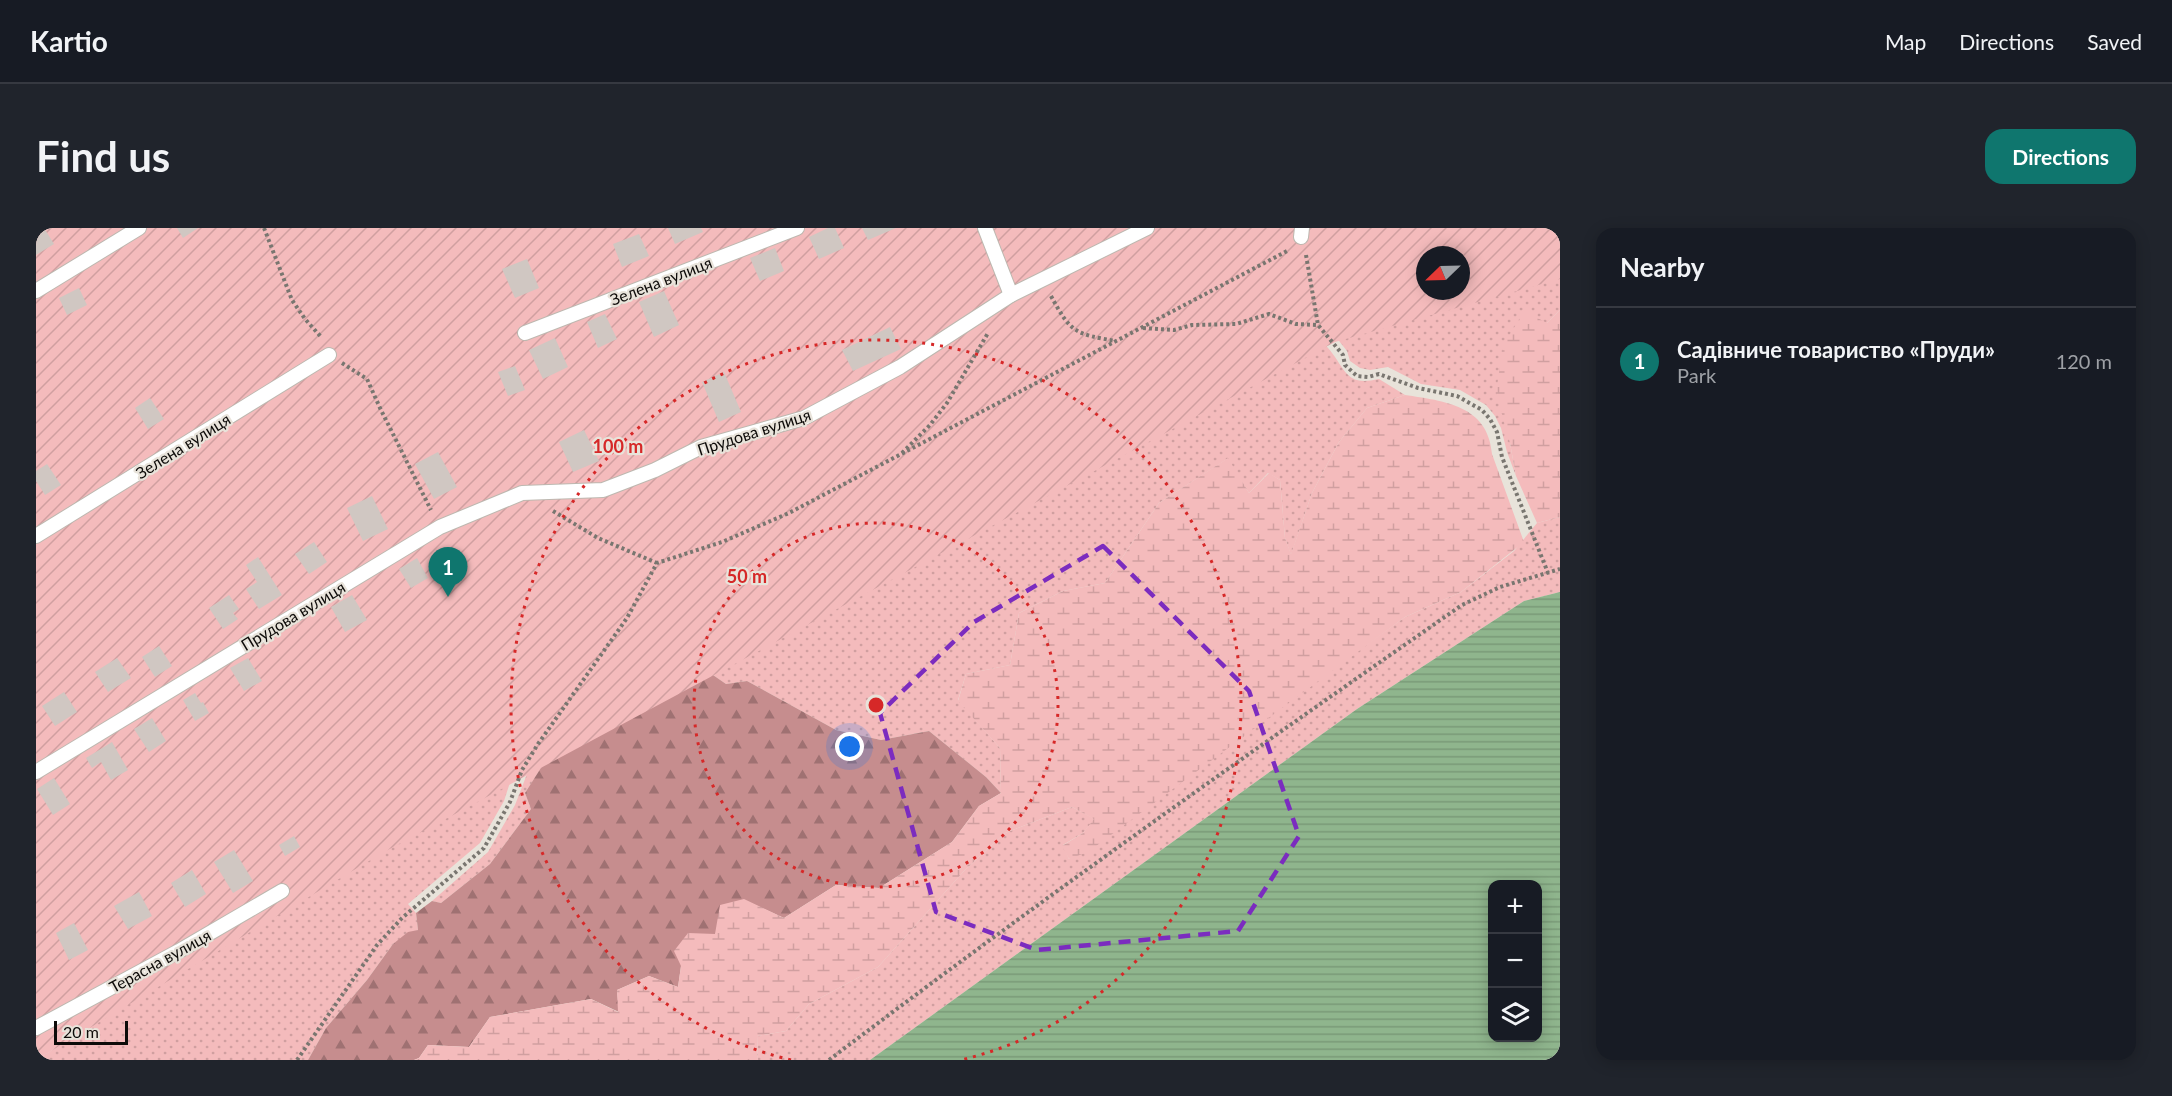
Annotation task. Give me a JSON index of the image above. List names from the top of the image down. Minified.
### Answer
{"streets":{"lane":["Зелена вулиця","Прудова вулиця","Терасна вулиця"]},"scale_bar":"20 m","north":"bottom left","page":{"header":"Kartio","nav":["Map","Directions","Saved"],"buttons":"Directions","title":"Find us","heading":"Nearby","list":[{"mark":"1","name":"Садівниче товариство «Пруди»","note":"Park","value":"120 m"}],"pins":"1","map_buttons":["+","−"],"scale":"20 m"},"rings":["100 m","50 m"]}
